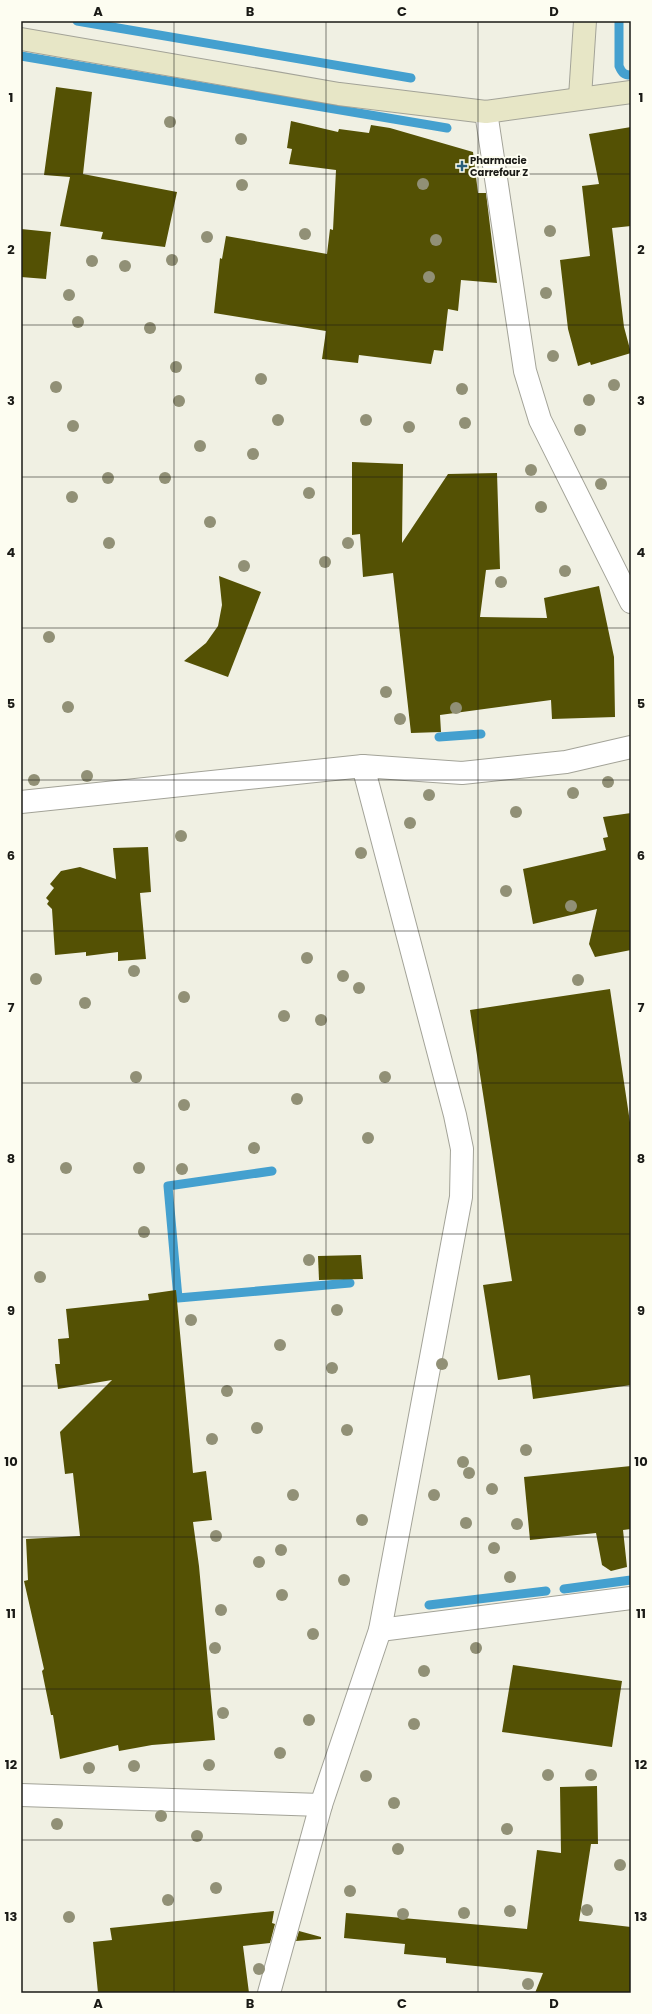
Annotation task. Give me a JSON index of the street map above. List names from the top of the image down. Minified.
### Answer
{"places":{"health":["Pharmacie Carrefour Z"]},"grid":{"columns":["A","B","C","D"],"rows":["1","2","3","4","5","6","7","8","9","10","11","12","13"]}}
